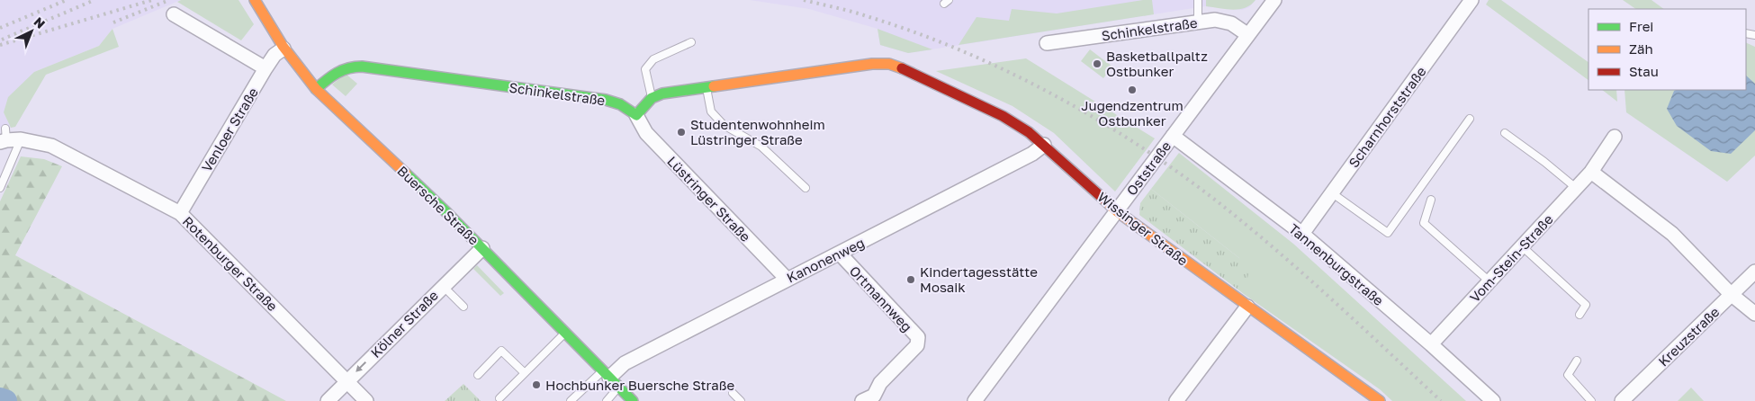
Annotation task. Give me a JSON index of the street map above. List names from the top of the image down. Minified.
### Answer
{"streets":{"street":["Schinkelstraße","Scharnhorststraße","Venloer Straße","Oststraße","Lüstringer Straße","Buersche Straße","Wissinger Straße","Vom-Stein-Straße","Kanonenweg","Rotenburger Straße","Tannenburgstraße","Ortmannweg","Kölner Straße","Kreuzstraße"]},"crossings":[["Schinkelstraße","Oststraße"],["Schinkelstraße","Lüstringer Straße"],["Schinkelstraße","Buersche Straße"],["Scharnhorststraße","Tannenburgstraße"],["Venloer Straße","Buersche Straße"],["Venloer Straße","Rotenburger Straße"],["Oststraße","Wissinger Straße"],["Oststraße","Tannenburgstraße"],["Lüstringer Straße","Kanonenweg"],["Buersche Straße","Kanonenweg"],["Buersche Straße","Kölner Straße"],["Wissinger Straße","Kanonenweg"],["Vom-Stein-Straße","Tannenburgstraße"],["Kanonenweg","Ortmannweg"],["Rotenburger Straße","Kölner Straße"]],"one_way":["Kölner Straße"],"places":["Basketballpaltz Ostbunker","Jugendzentrum Ostbunker","Studentenwohnheim Lüstringer Straße","Kindertagesstätte Mosaik","Hochbunker Buersche Straße"],"legend":["Frei","Zäh","Stau"],"north":"top right"}
